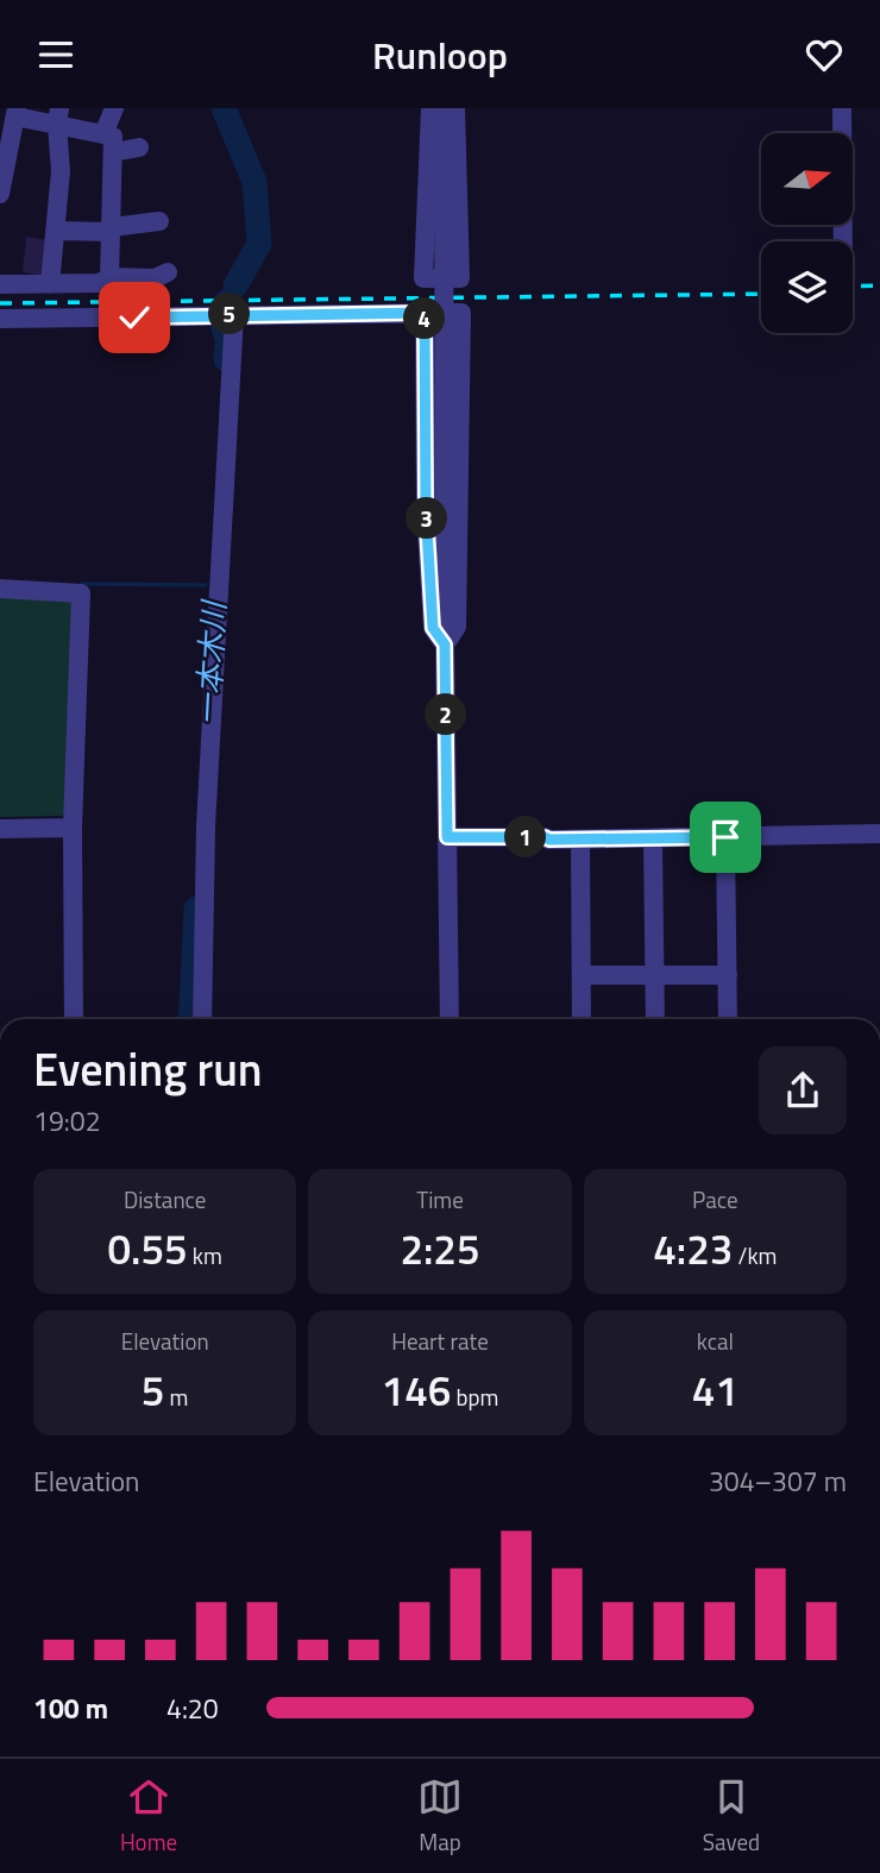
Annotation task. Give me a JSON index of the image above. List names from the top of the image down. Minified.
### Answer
{"water":["一本木川"],"north":"right","page":{"header":"Runloop","pins":["5","4","3","2","1"],"heading":["Evening run","19:02"],"stats":[["Distance","0.55 km"],["Time","2:25"],["Pace","4:23 /km"],["Elevation","5 m"],["Heart rate","146 bpm"],["kcal","41"]],"chart":["Elevation","304–307 m"],"list":[{"name":"100 m","note":"4:20"}],"tabs":["Home","Map","Saved"]}}
